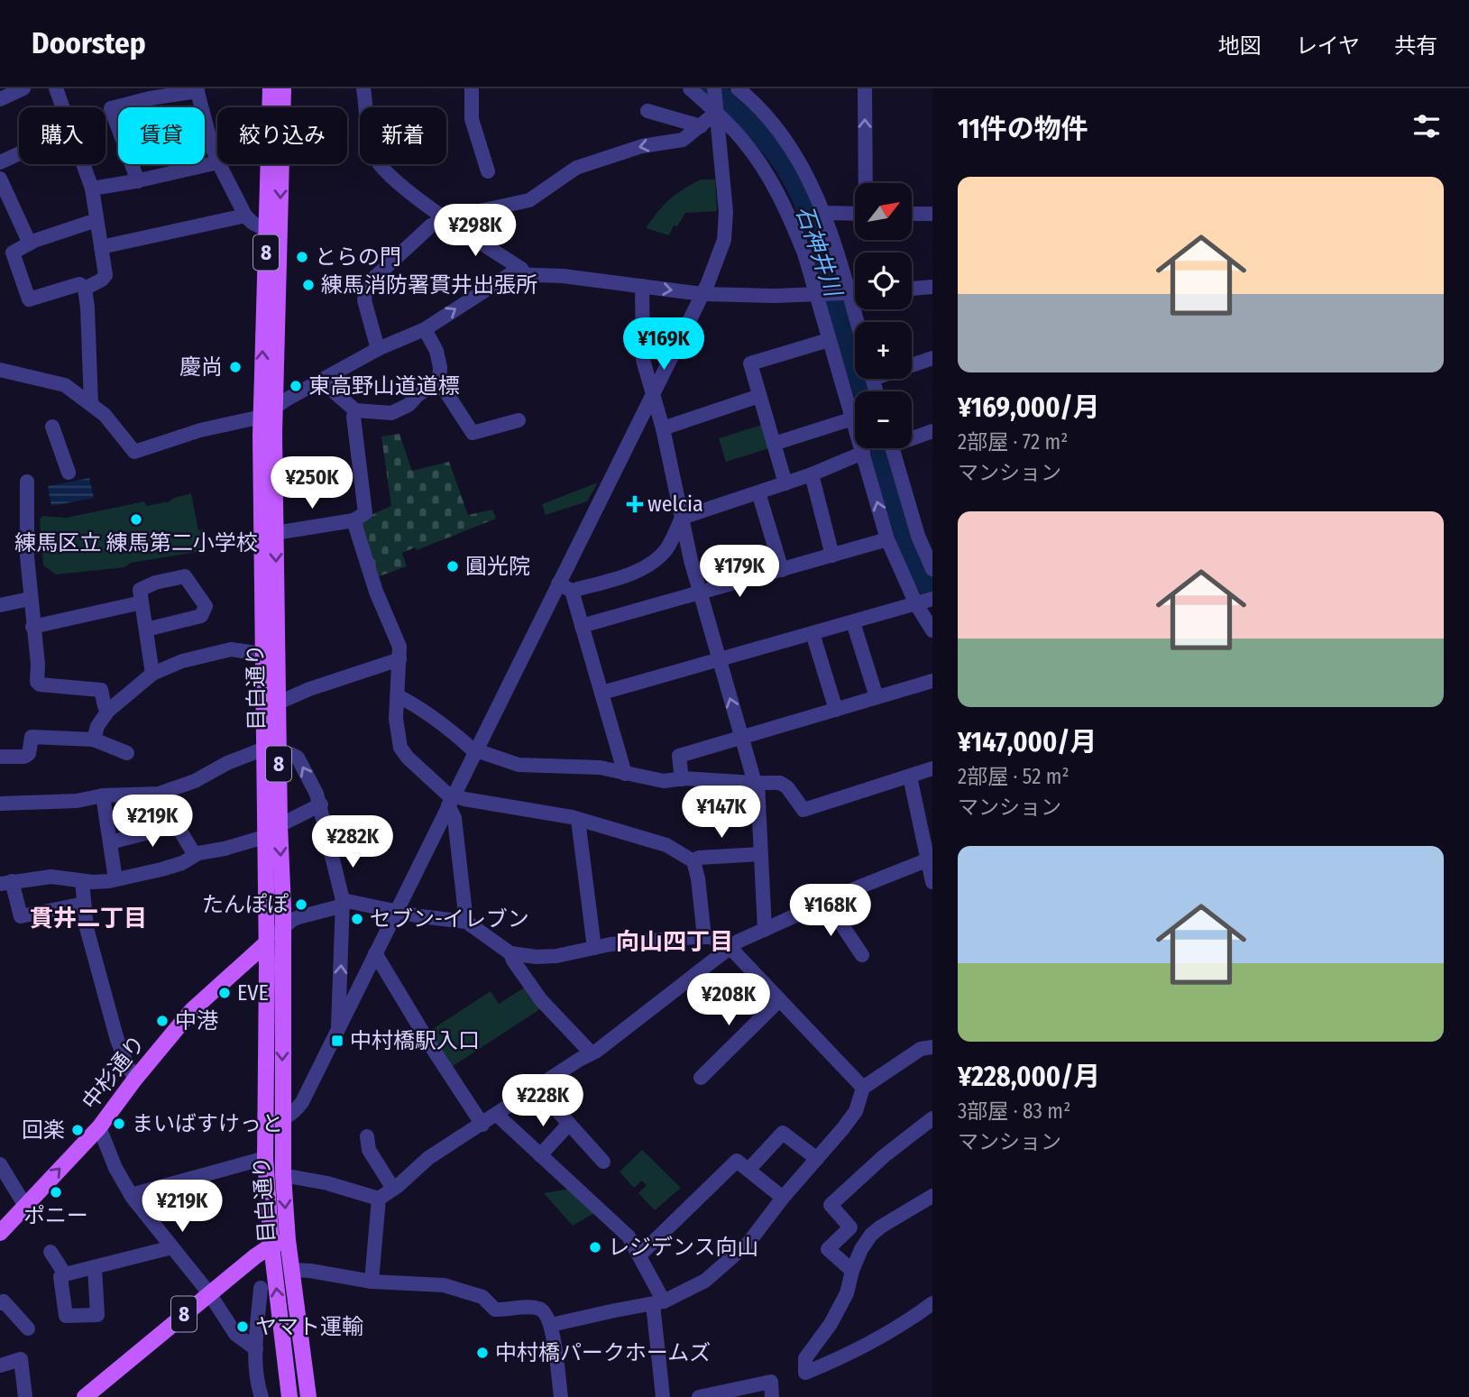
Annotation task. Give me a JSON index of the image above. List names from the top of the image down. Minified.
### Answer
{"streets":{"main road":["8","目白通り","中杉通り"]},"crossings":[["8","目白通り"],["目白通り","中杉通り"]],"districts":["貫井二丁目","向山四丁目"],"water":["石神井川"],"places":{"other":["とらの門","練馬消防署貫井出張所","慶尚","東高野山道道標","練馬区立 練馬第二小学校","圓光院","たんぽぽ","セブン-イレブン","EVE","中港","まいばすけっと","回楽","ポニー","レジデンス向山","ヤマト運輸","中村橋パークホームズ"],"health":["welcia"],"transit":["中村橋駅入口"]},"north":"top right","page":{"header":"Doorstep","nav":["地図","レイヤ","共有"],"heading":"11件の物件","chip":["購入","賃貸","絞り込み","新着"],"list":[{"name":"¥169,000/月","note":"2部屋 · 72 m² · マンション"},{"name":"¥147,000/月","note":"2部屋 · 52 m² · マンション"},{"name":"¥228,000/月","note":"3部屋 · 83 m² · マンション"}],"map_buttons":["+","−"],"price":["¥298K","¥169K","¥250K","¥179K","¥147K","¥219K","¥282K","¥168K","¥208K","¥228K","¥219K"]}}
